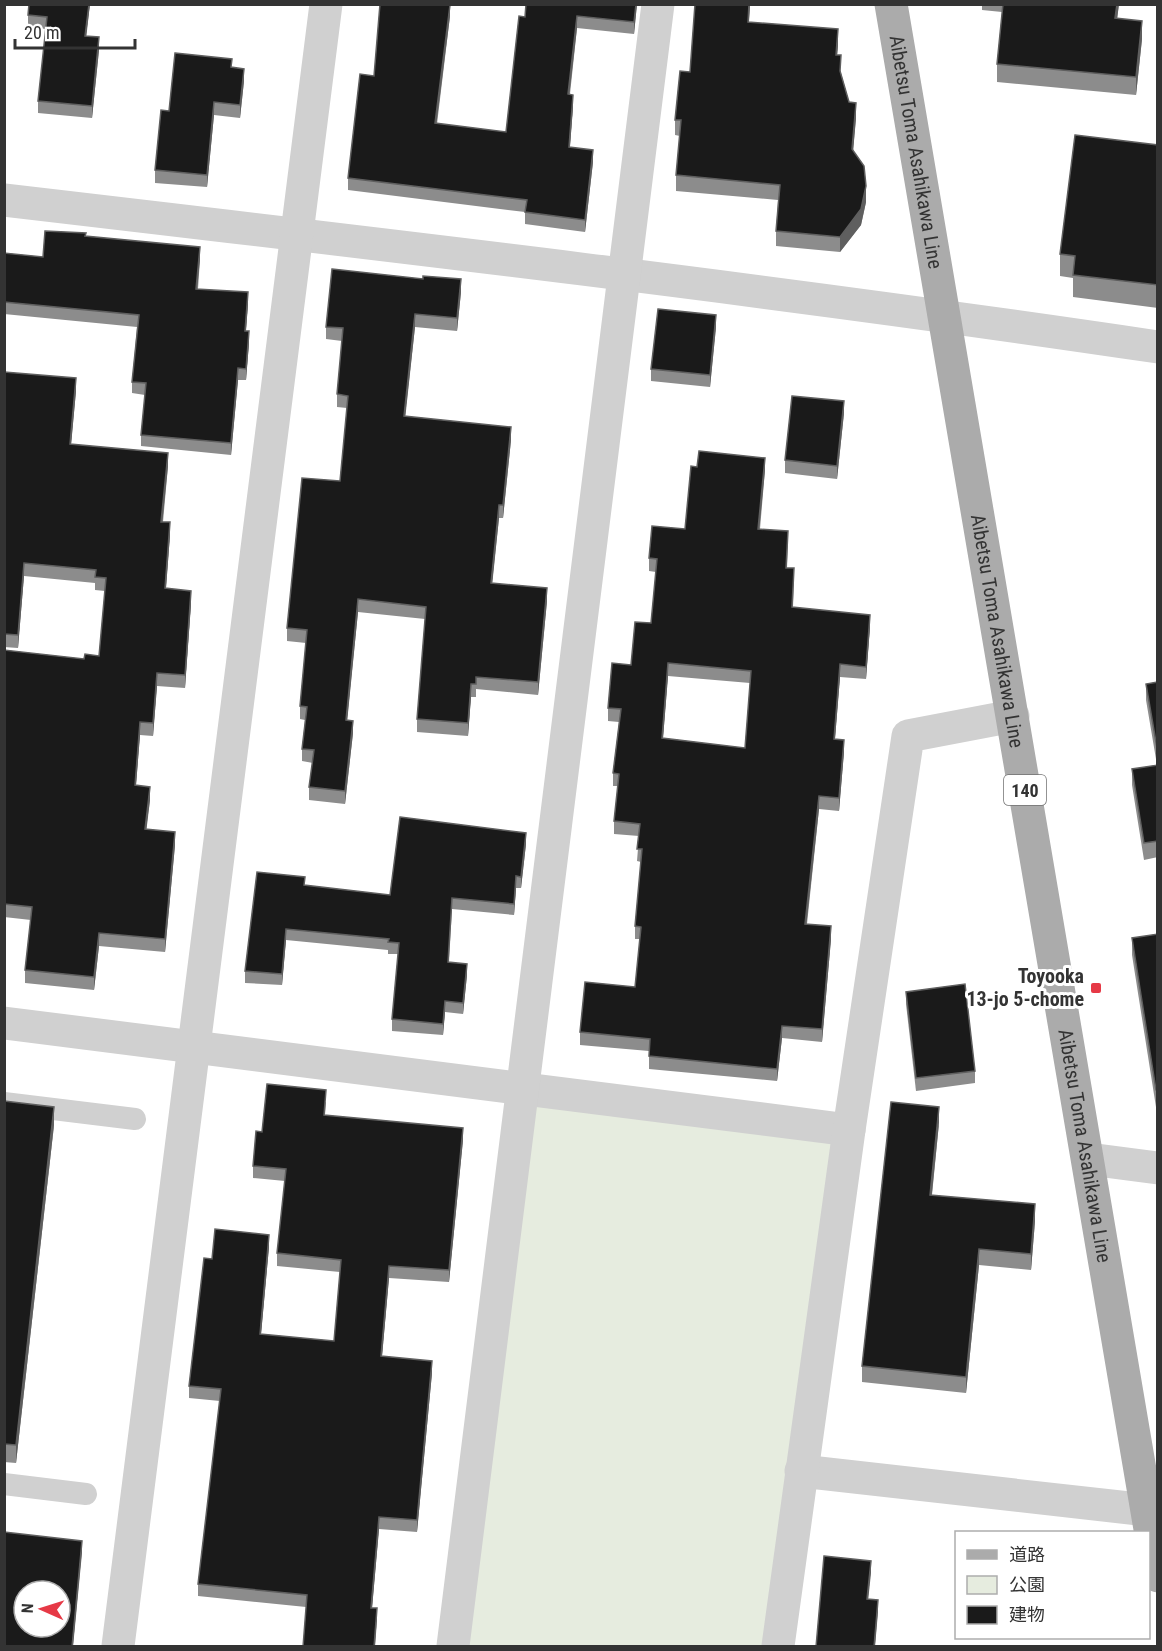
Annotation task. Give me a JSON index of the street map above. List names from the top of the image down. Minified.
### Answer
{"streets":{"main road":["Aibetsu Toma Asahikawa Line","140"]},"places":{"transit":["Toyooka 13-jo 5-chome"]},"legend":["道路","公園","建物"],"scale_bar":"20 m","north":"left"}
